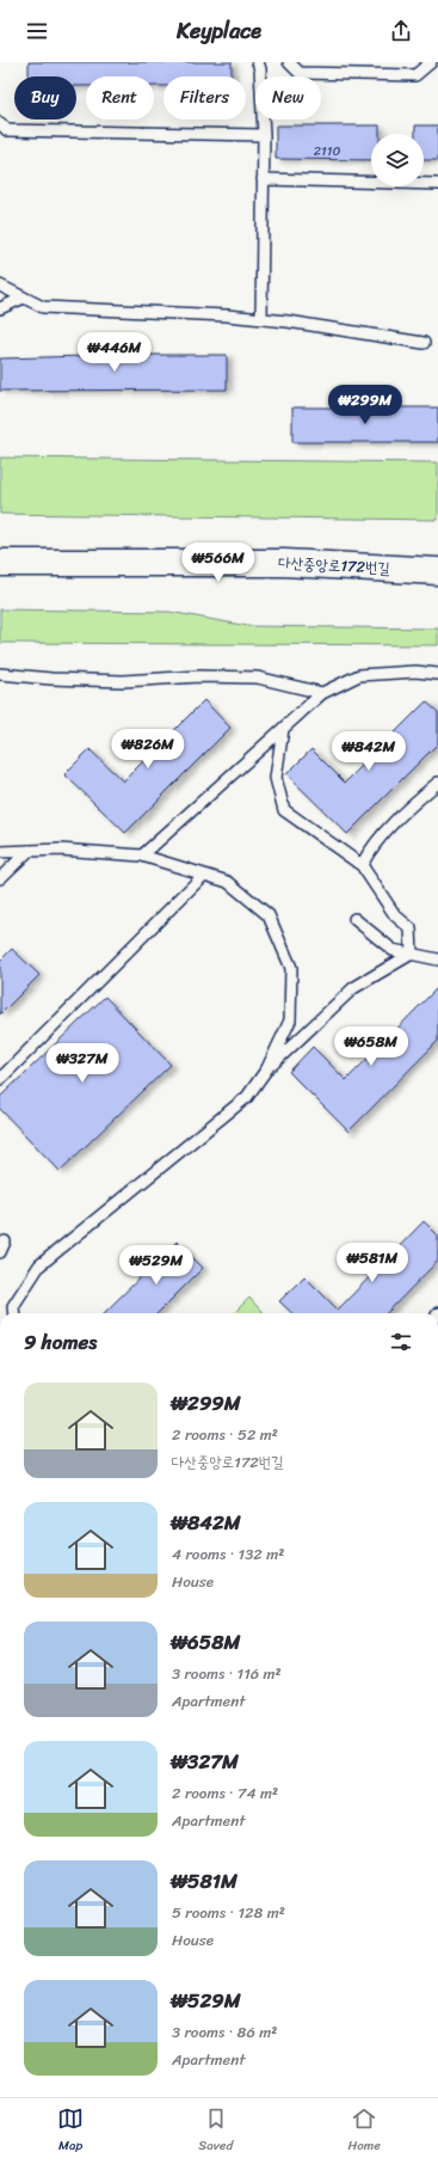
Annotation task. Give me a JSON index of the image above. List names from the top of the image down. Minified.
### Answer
{"streets":{"street":["다산중앙로172번길"]},"house_numbers":["2110"],"page":{"header":"Keyplace","chip":["Buy","Rent","Filters","New"],"price":["₩446M","₩299M","₩566M","₩826M","₩842M","₩658M","₩327M","₩581M","₩529M"],"heading":"9 homes","list":[{"name":"₩299M","note":"2 rooms · 52 m² · 다산중앙로172번길"},{"name":"₩842M","note":"4 rooms · 132 m² · House"},{"name":"₩658M","note":"3 rooms · 116 m² · Apartment"},{"name":"₩327M","note":"2 rooms · 74 m² · Apartment"},{"name":"₩581M","note":"5 rooms · 128 m² · House"},{"name":"₩529M","note":"3 rooms · 86 m² · Apartment"}],"tabs":["Map","Saved","Home"]}}
